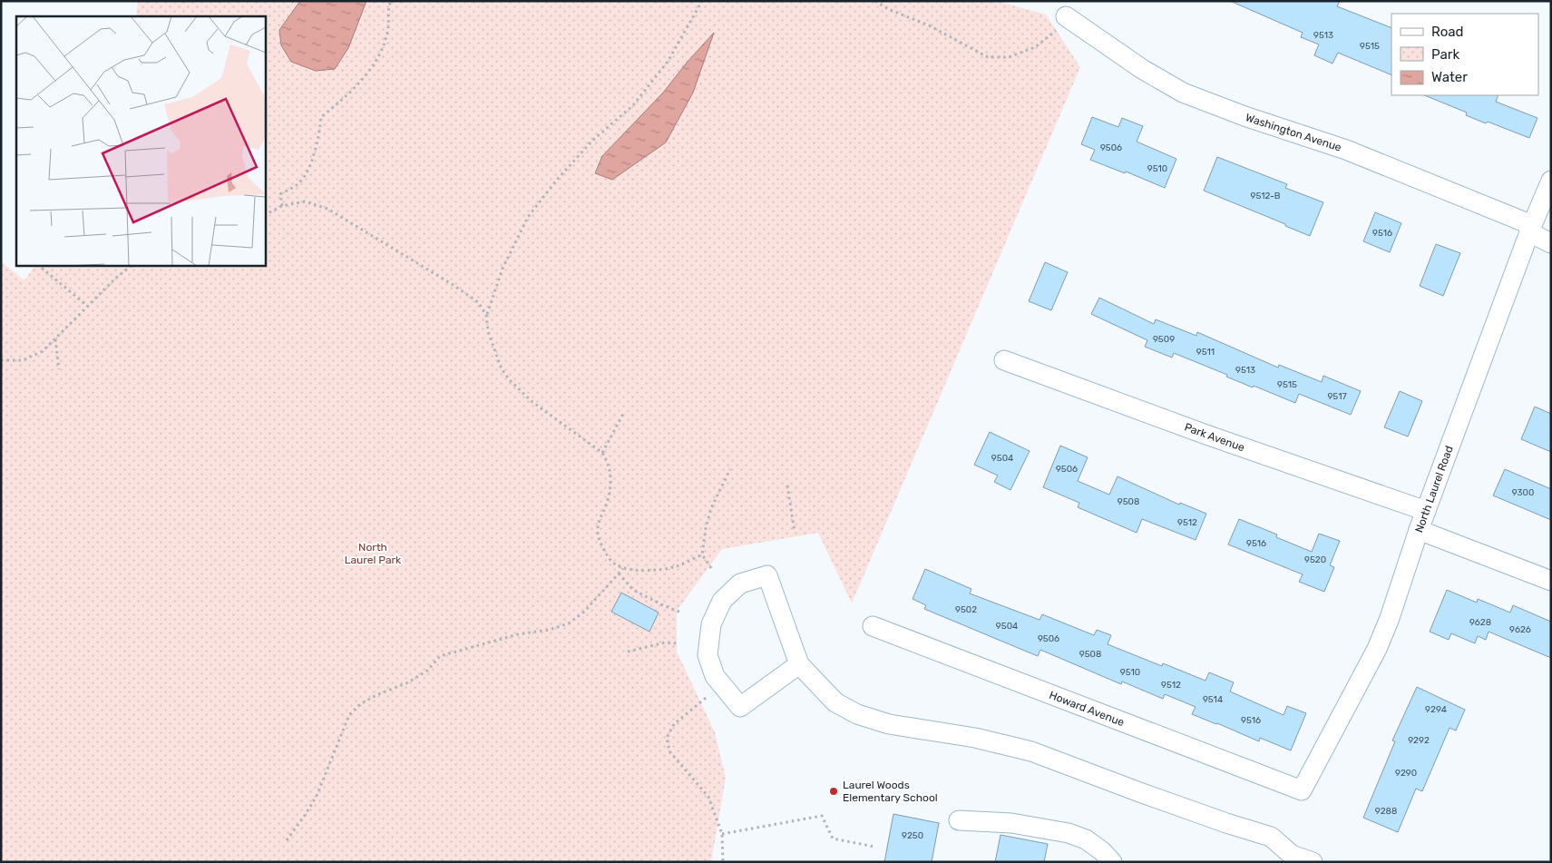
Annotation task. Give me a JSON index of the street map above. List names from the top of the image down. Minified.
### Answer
{"streets":{"street":["Washington Avenue","Park Avenue","North Laurel Road","Howard Avenue"]},"crossings":[["Washington Avenue","North Laurel Road"],["Park Avenue","North Laurel Road"],["North Laurel Road","Howard Avenue"]],"parks":["North Laurel Park"],"places":["Laurel Woods Elementary School"],"house_numbers":["9513","9515","9506","9510","9512-B","9516","9509","9511","9513","9515","9517","9504","9506","9300","9508","9512","9516","9520","9502","9628","9504","9626","9506","9508","9510","9512","9514","9294","9516","9292","9290","9288","9250"],"legend":["Road","Park","Water"]}
